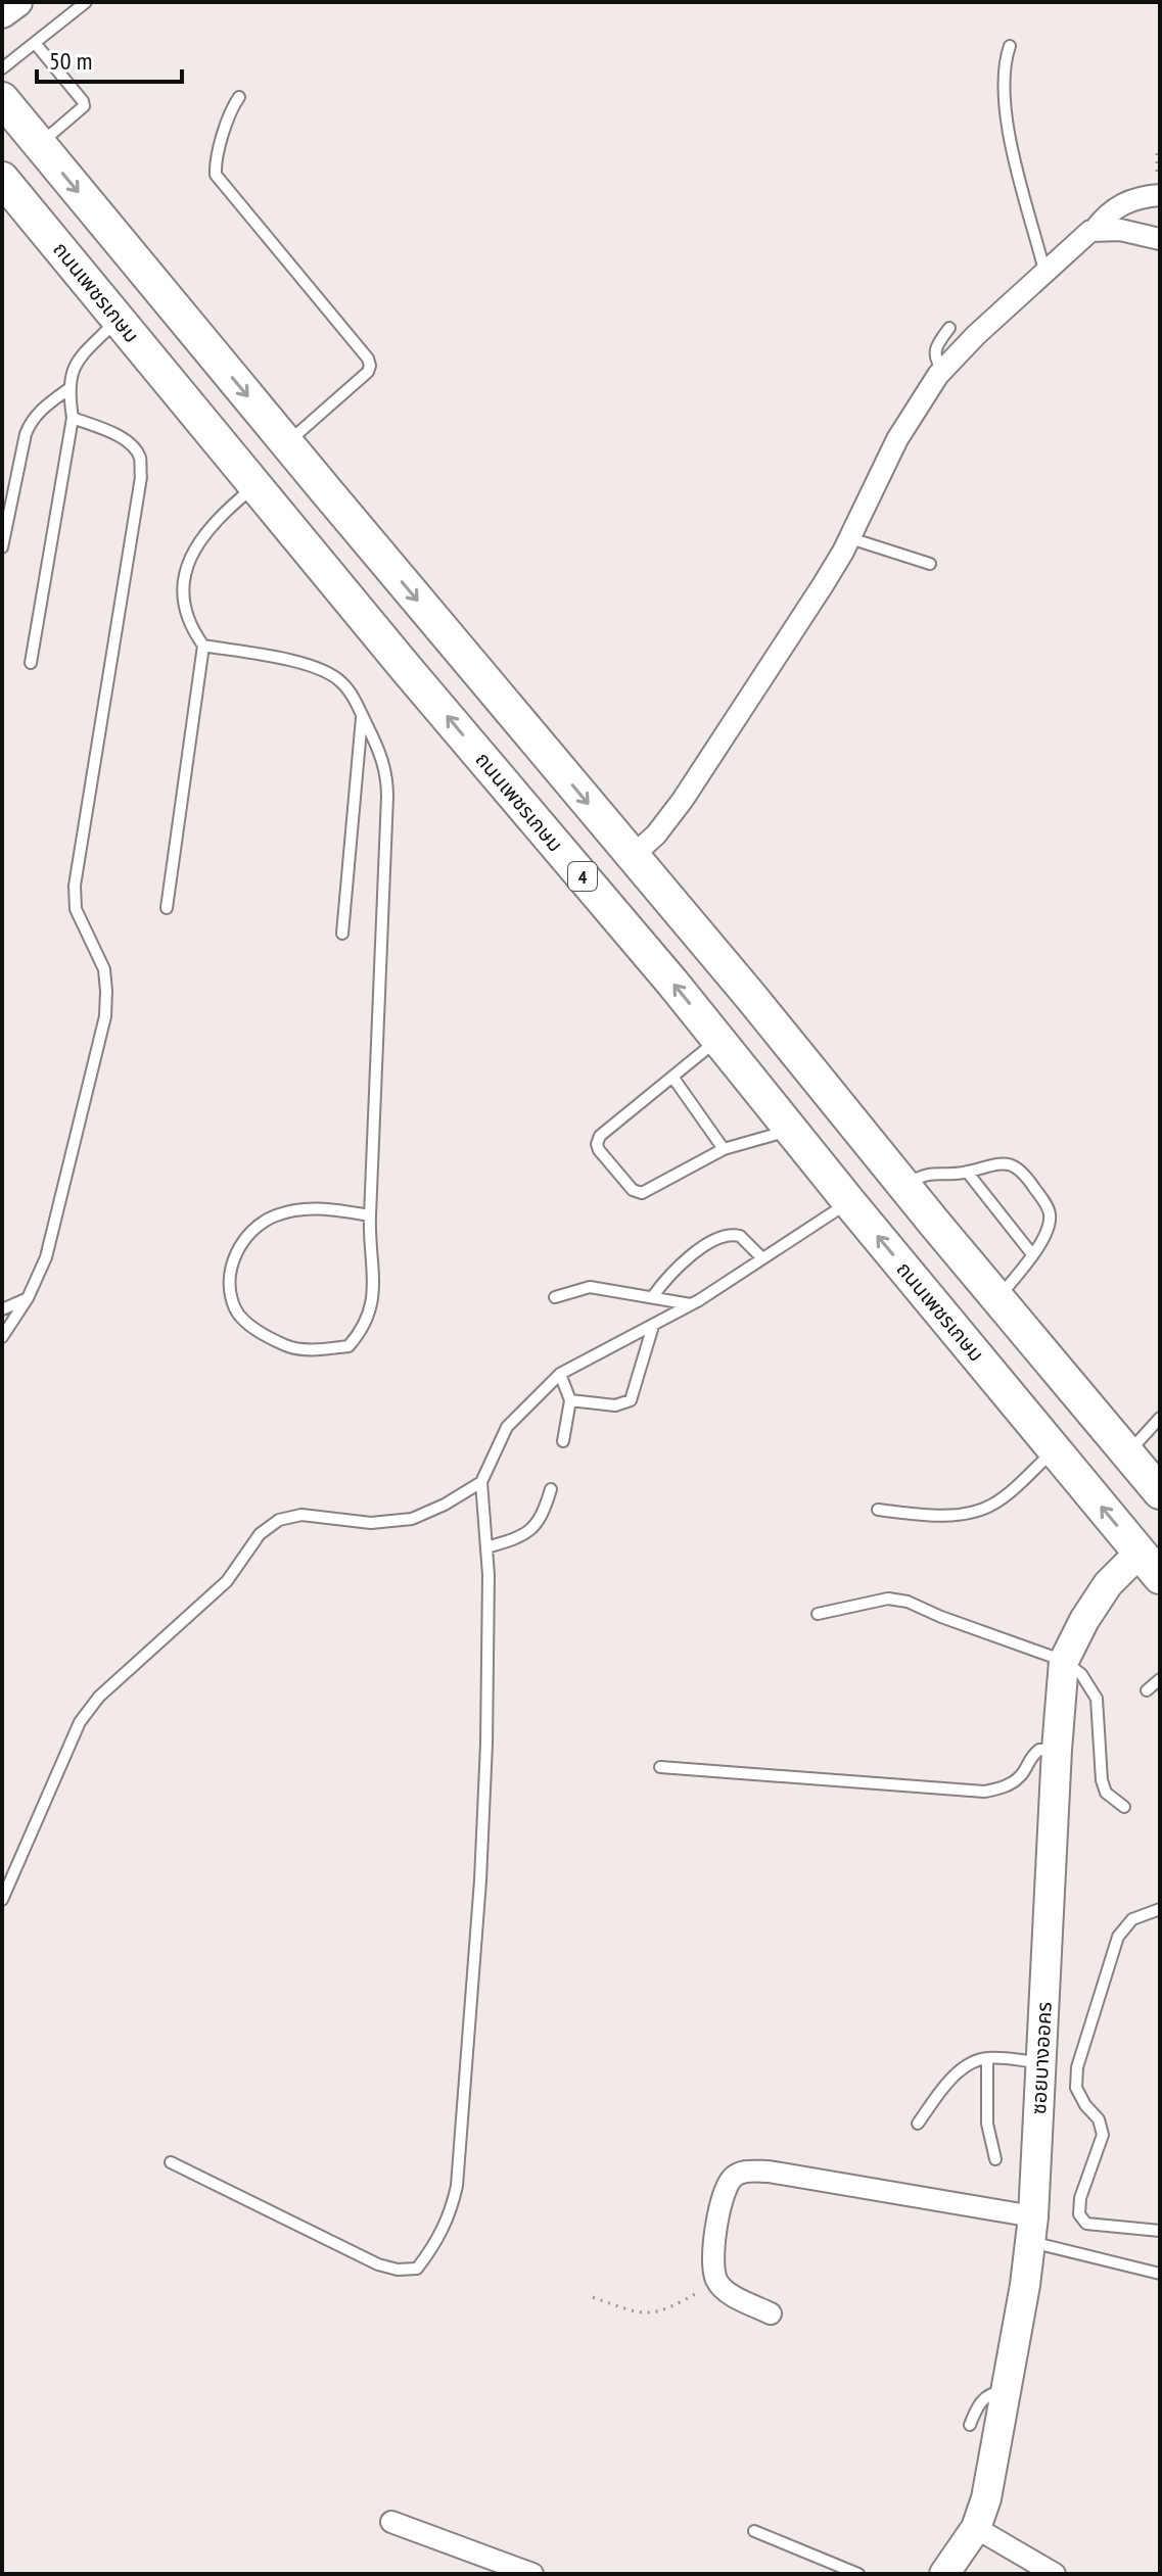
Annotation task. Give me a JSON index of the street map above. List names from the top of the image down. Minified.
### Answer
{"streets":{"main road":["ถนนเพชรเกษม","4"],"street":["ซอยบางออคร"]},"crossings":[["ถนนเพชรเกษม","ซอยบางออคร"]],"scale_bar":"50 m"}
